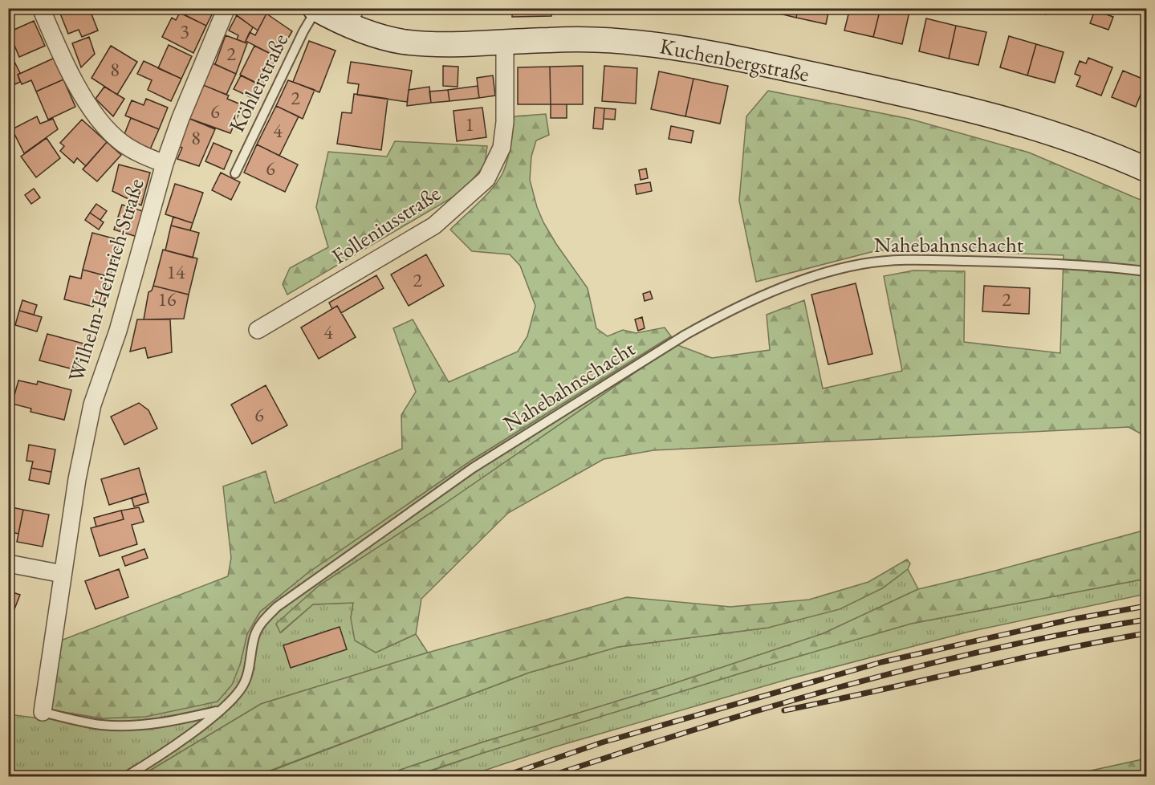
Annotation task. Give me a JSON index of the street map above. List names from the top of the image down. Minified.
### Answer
{"streets":{"main road":["Kuchenbergstraße"],"street":["Folleniusstraße","Wilhelm-Heinrich-Straße"],"lane":["Köhlerstraße","Nahebahnschacht"]},"crossings":[["Kuchenbergstraße","Köhlerstraße"],["Kuchenbergstraße","Folleniusstraße"]],"house_numbers":["3","2","8","2","6","1","4","8","6","14","2","16","2","4","6"]}
